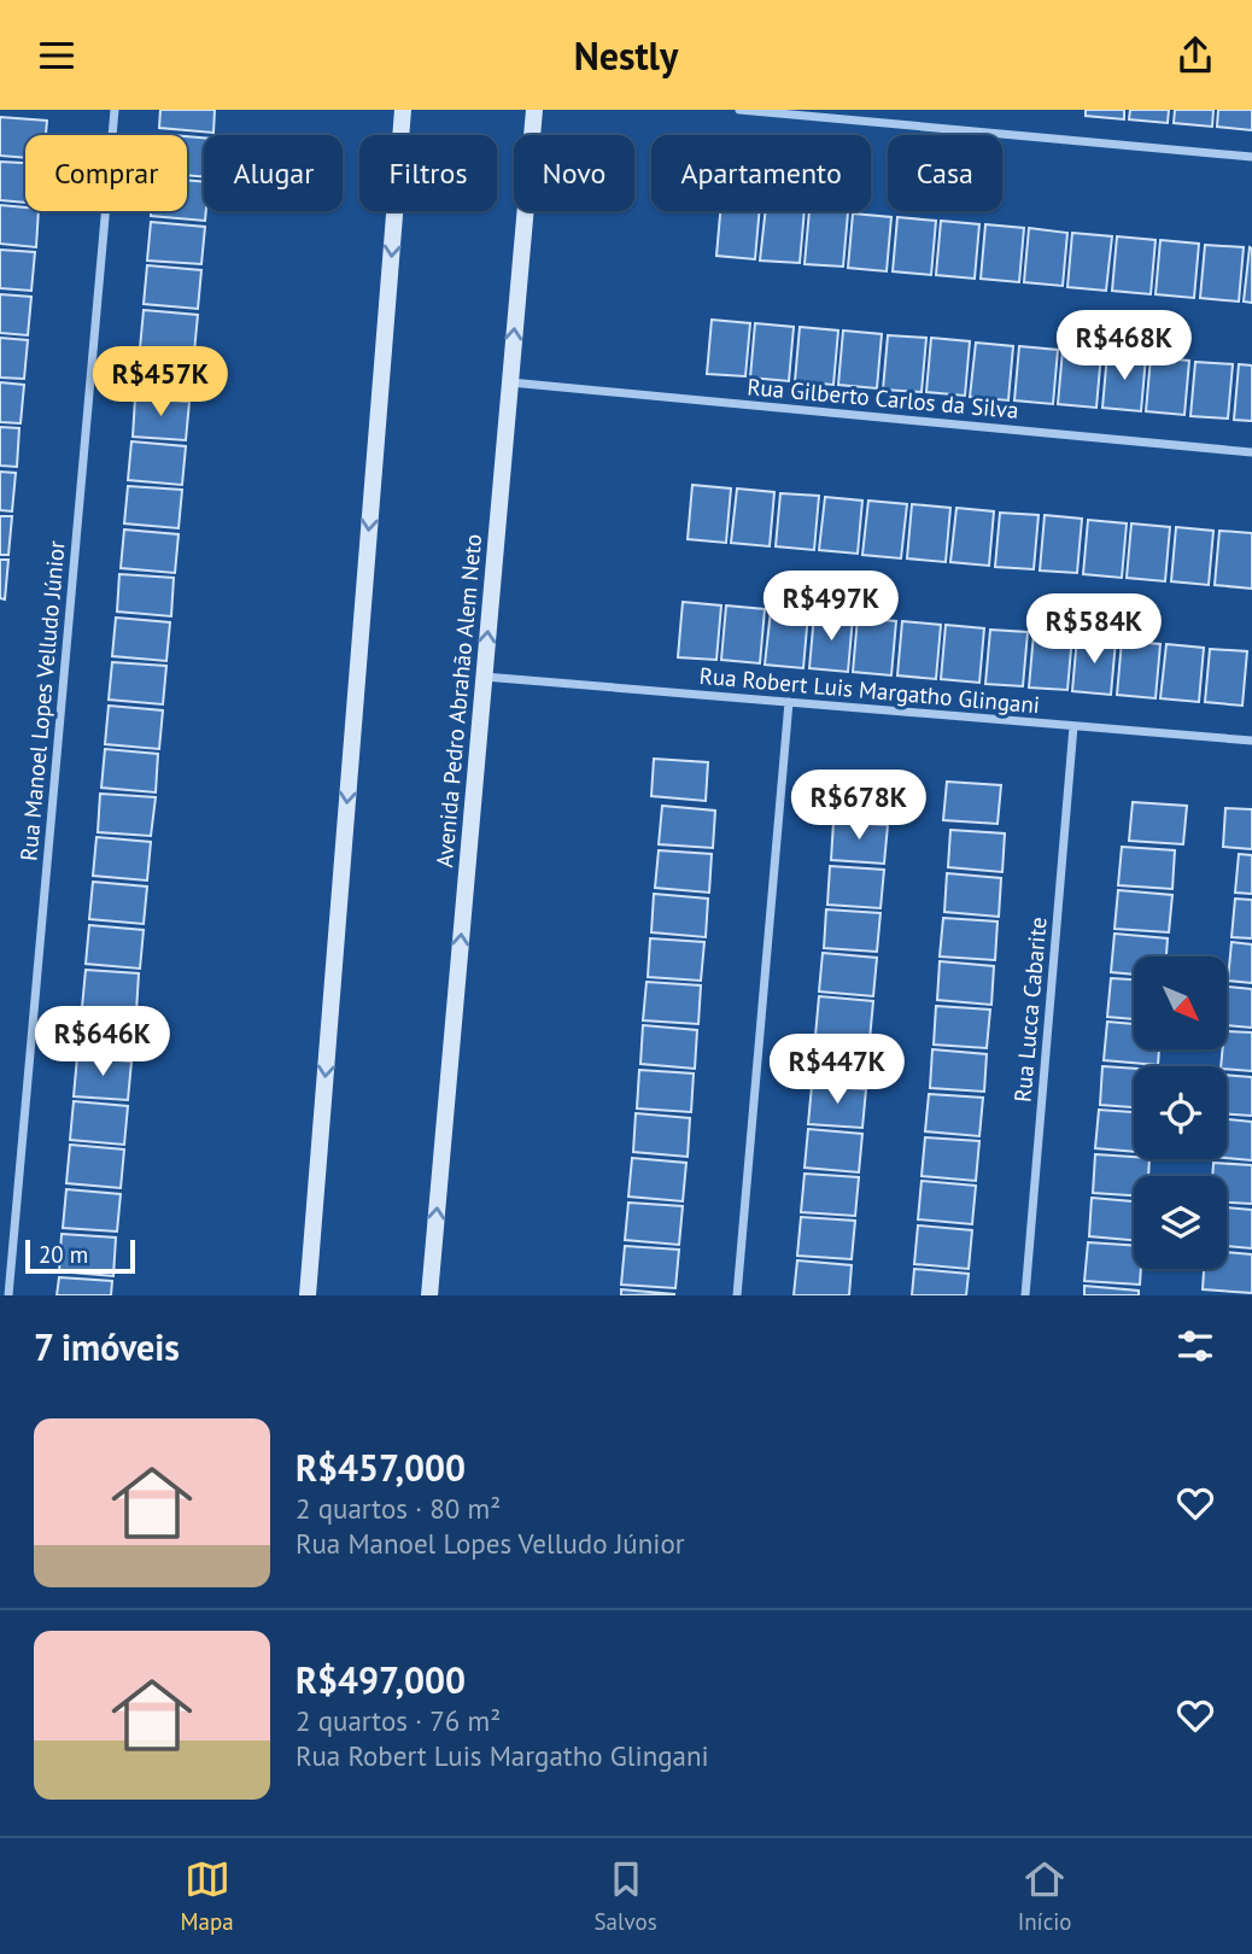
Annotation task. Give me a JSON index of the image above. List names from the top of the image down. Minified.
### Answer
{"streets":{"street":["Rua Gilberto Carlos da Silva","Rua Robert Luis Margatho Glingani","Rua Manoel Lopes Velludo Júnior","Avenida Pedro Abrahão Alem Neto","Rua Lucca Cabarite"]},"crossings":[["Rua Gilberto Carlos da Silva","Avenida Pedro Abrahão Alem Neto"],["Rua Robert Luis Margatho Glingani","Avenida Pedro Abrahão Alem Neto"],["Rua Robert Luis Margatho Glingani","Rua Lucca Cabarite"]],"scale_bar":"20 m","north":"bottom right","page":{"header":"Nestly","chip":["Comprar","Alugar","Filtros","Novo","Apartamento","Casa"],"price":["R$468K","R$457K","R$497K","R$584K","R$678K","R$646K","R$447K"],"scale":"20 m","heading":"7 imóveis","list":[{"name":"R$457,000","note":"2 quartos · 80 m² · Rua Manoel Lopes Velludo Júnior"},{"name":"R$497,000","note":"2 quartos · 76 m² · Rua Robert Luis Margatho Glingani"}],"tabs":["Mapa","Salvos","Início"]}}
